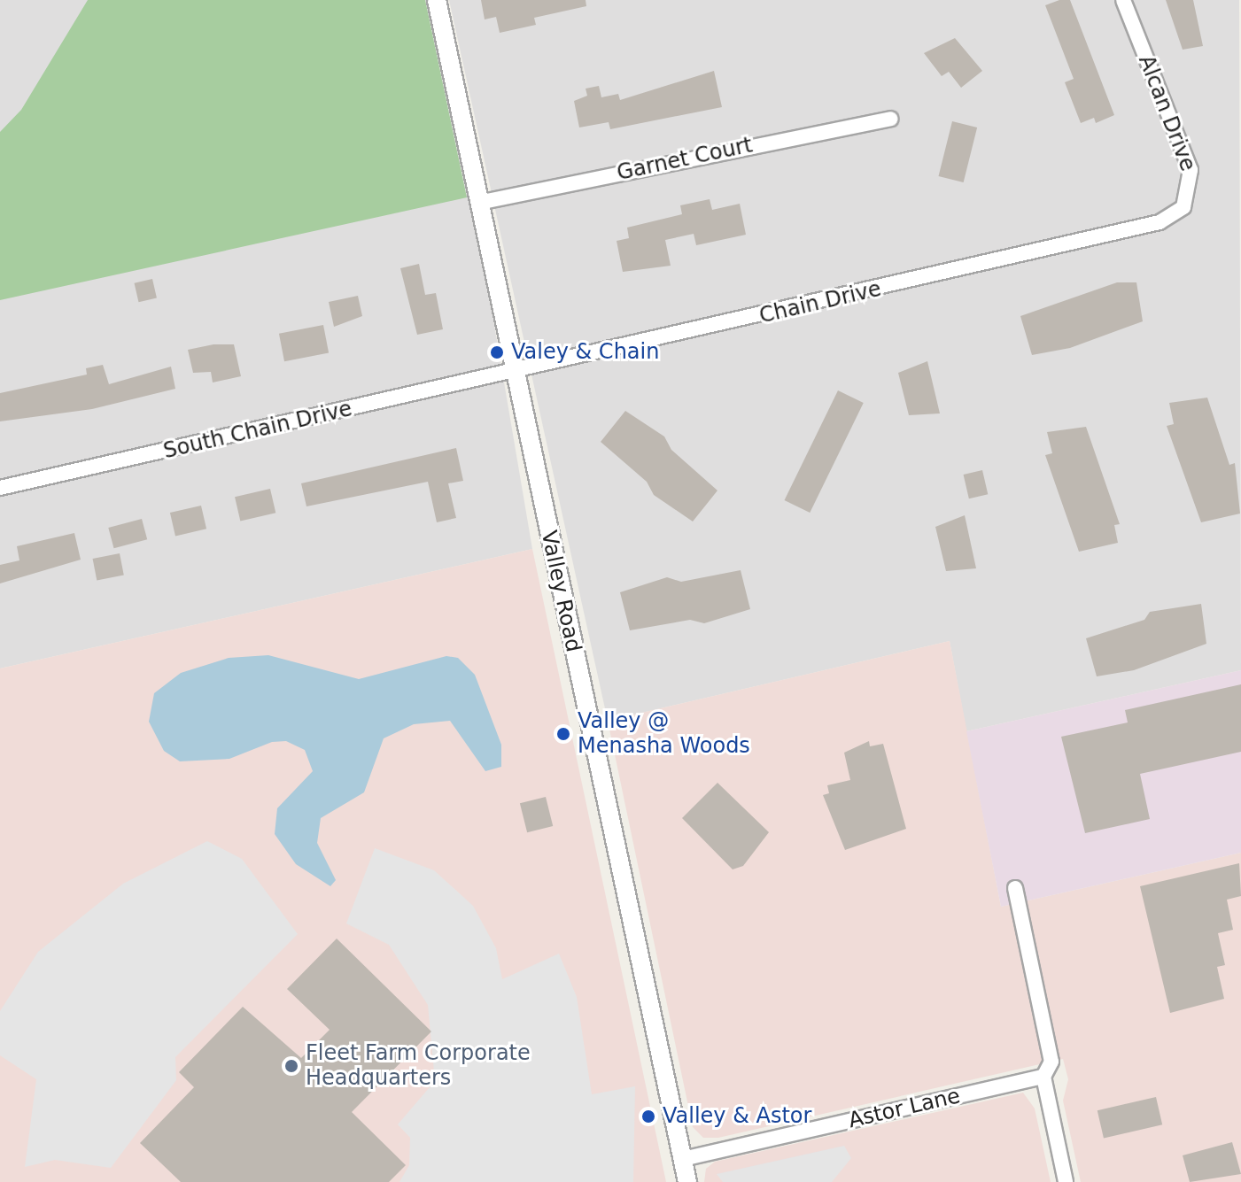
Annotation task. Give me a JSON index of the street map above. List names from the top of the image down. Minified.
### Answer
{"streets":{"street":["Alcan Drive","Garnet Court","Chain Drive","South Chain Drive","Valley Road","Astor Lane"]},"crossings":[["Alcan Drive","Chain Drive"],["Garnet Court","Valley Road"],["Chain Drive","South Chain Drive"],["Chain Drive","Valley Road"],["South Chain Drive","Valley Road"],["Valley Road","Astor Lane"]],"places":["Valey & Chain","Valley @ Menasha Woods","Fleet Farm Corporate Headquarters","Valley & Astor"]}
